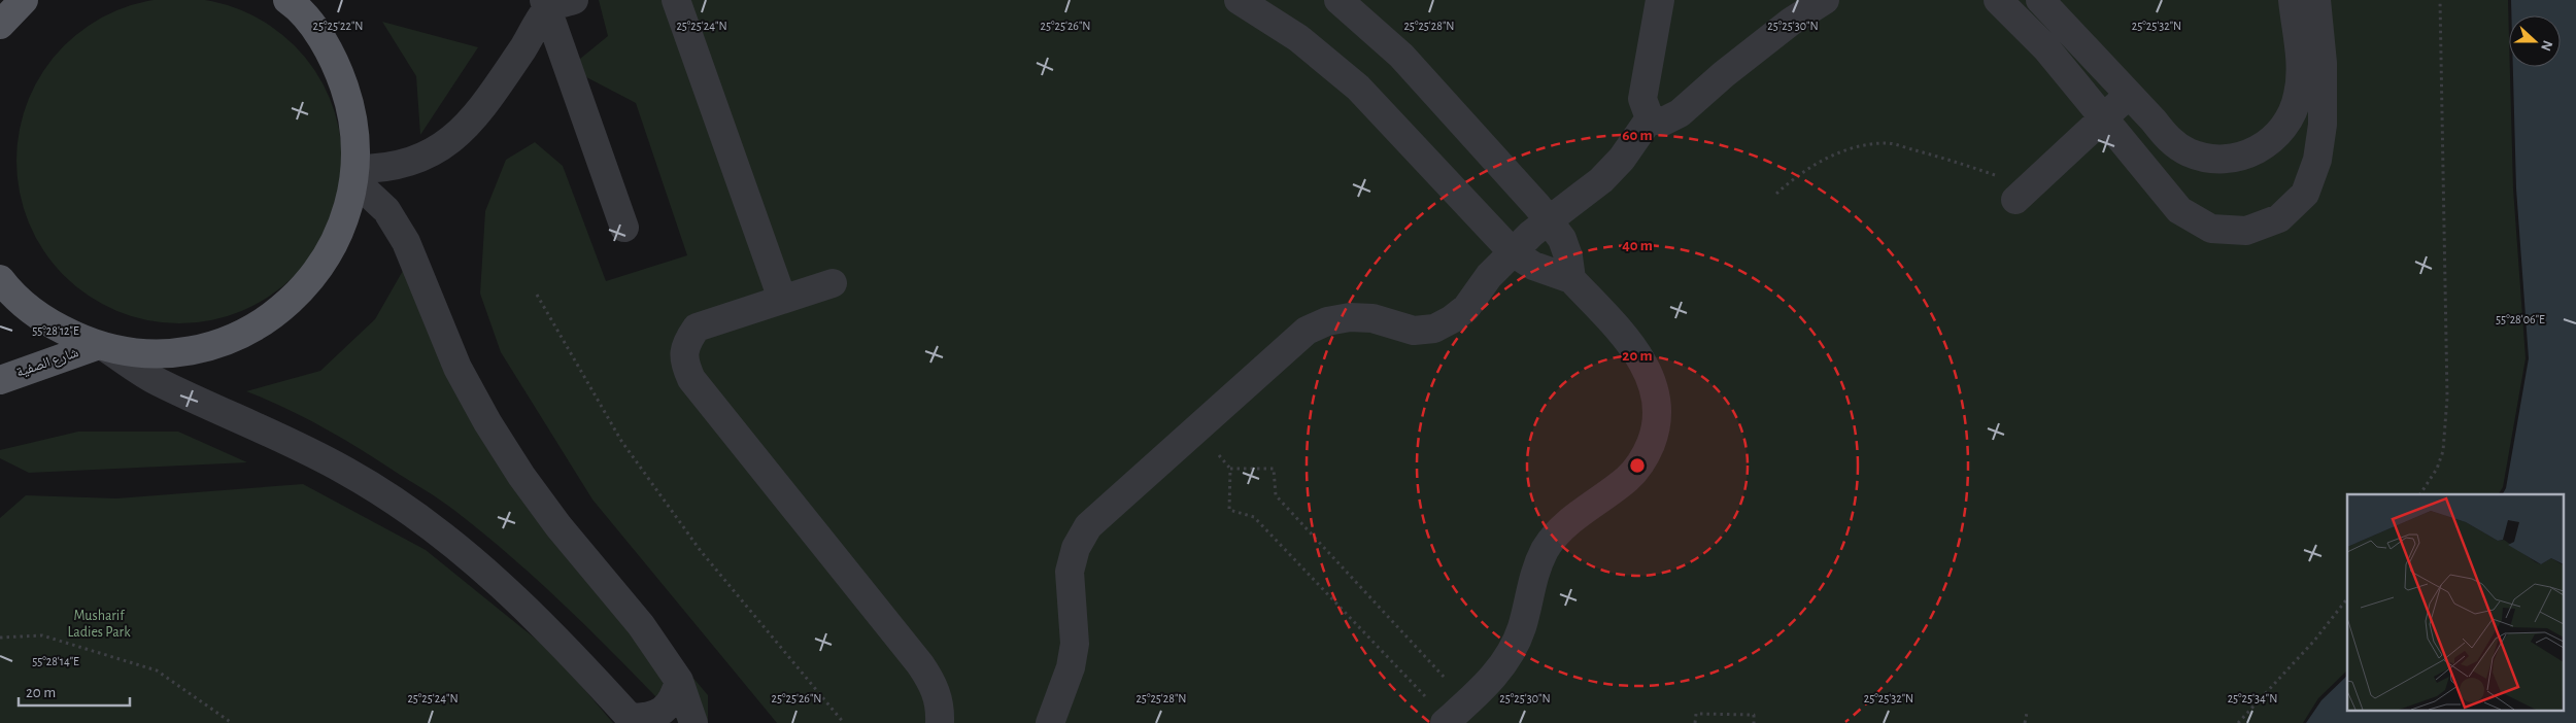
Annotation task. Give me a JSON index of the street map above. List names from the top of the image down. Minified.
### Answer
{"streets":{"main road":["شارع الصفية"]},"parks":["Musharif Ladies Park"],"scale_bar":"20 m","north":"right","coordinates":["25°25'22\"N","25°25'24\"N","25°25'26\"N","25°25'28\"N","25°25'30\"N","25°25'32\"N","55°28'06\"E","55°28'12\"E","55°28'14\"E","25°25'34\"N"],"rings":["60 m","40 m","20 m"]}
